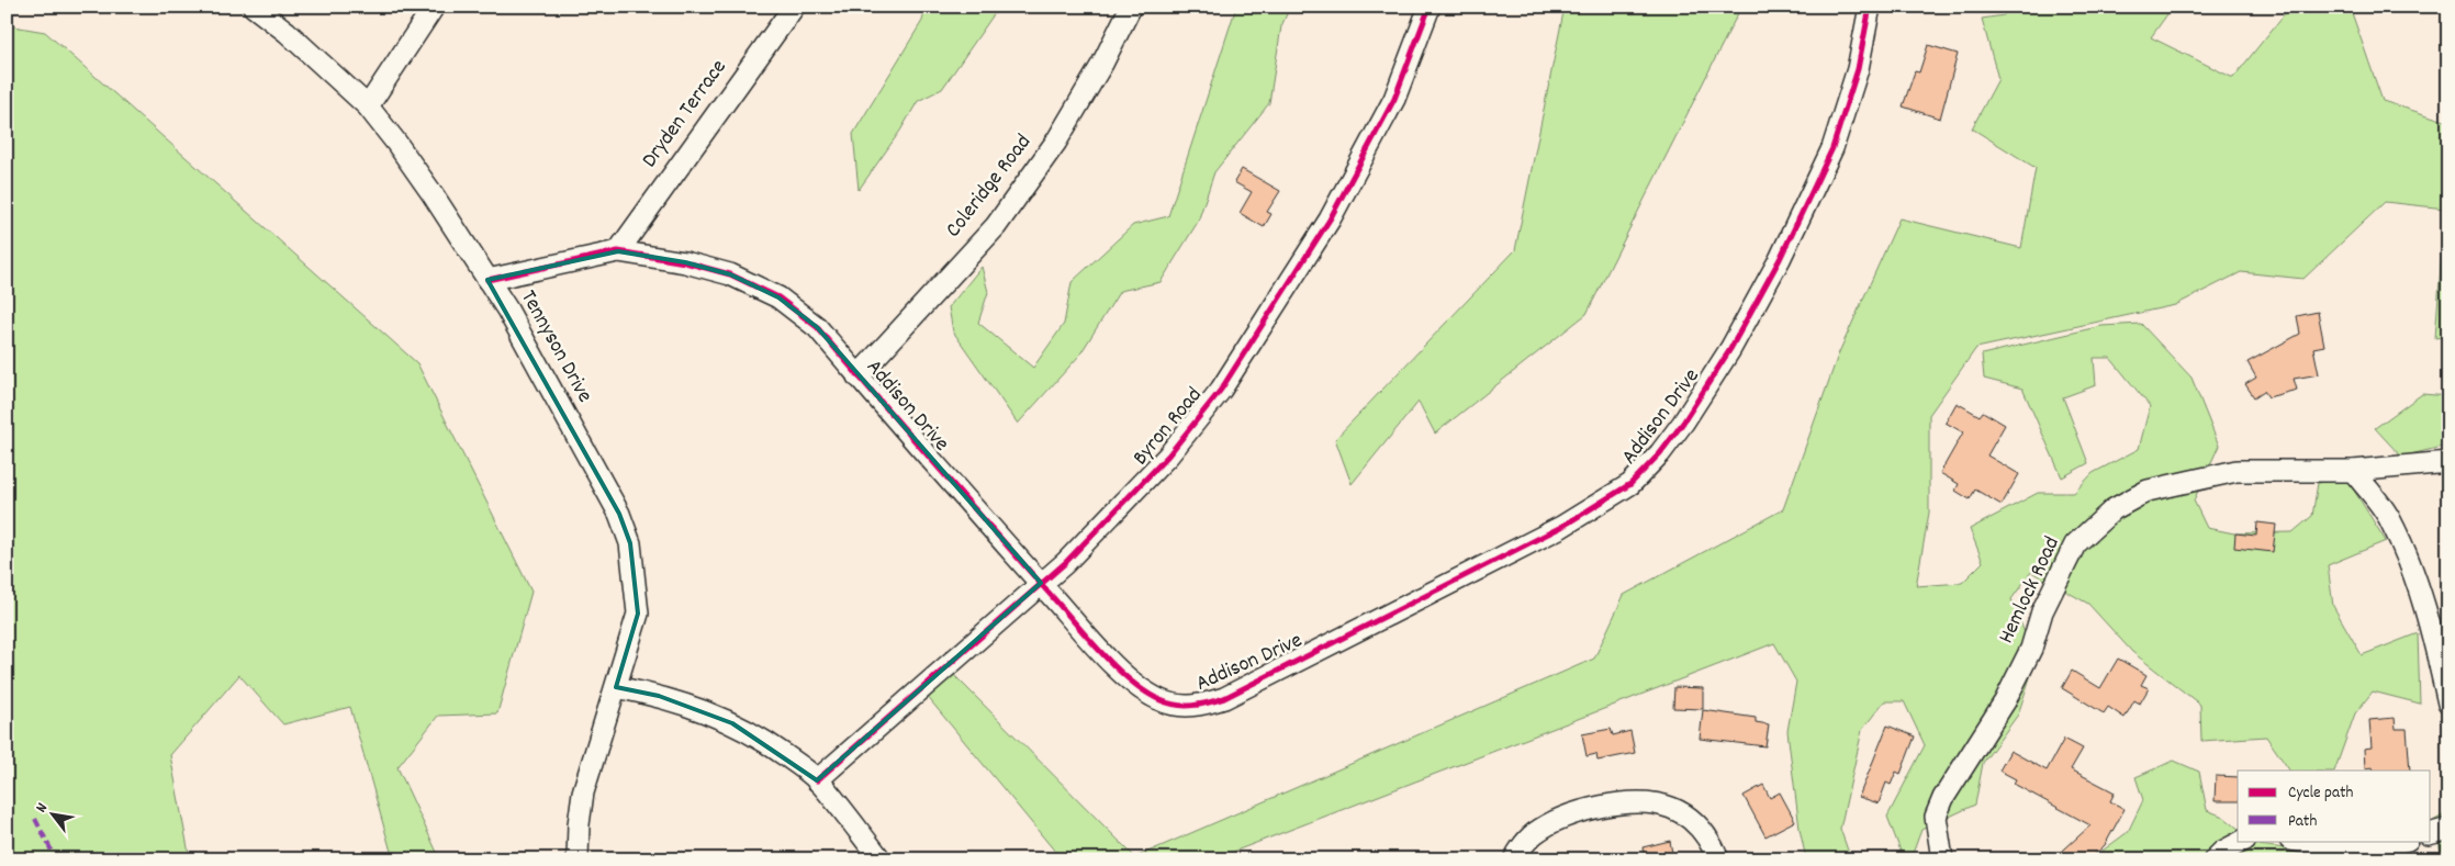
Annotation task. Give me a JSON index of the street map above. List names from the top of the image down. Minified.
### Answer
{"streets":{"street":["Dryden Terrace","Coleridge Road","Tennyson Drive","Addison Drive","Byron Road","Hemlock Road"]},"crossings":[["Dryden Terrace","Addison Drive"],["Coleridge Road","Addison Drive"],["Tennyson Drive","Addison Drive"],["Addison Drive","Byron Road"]],"legend":["Cycle path","Path"],"north":"top left"}
